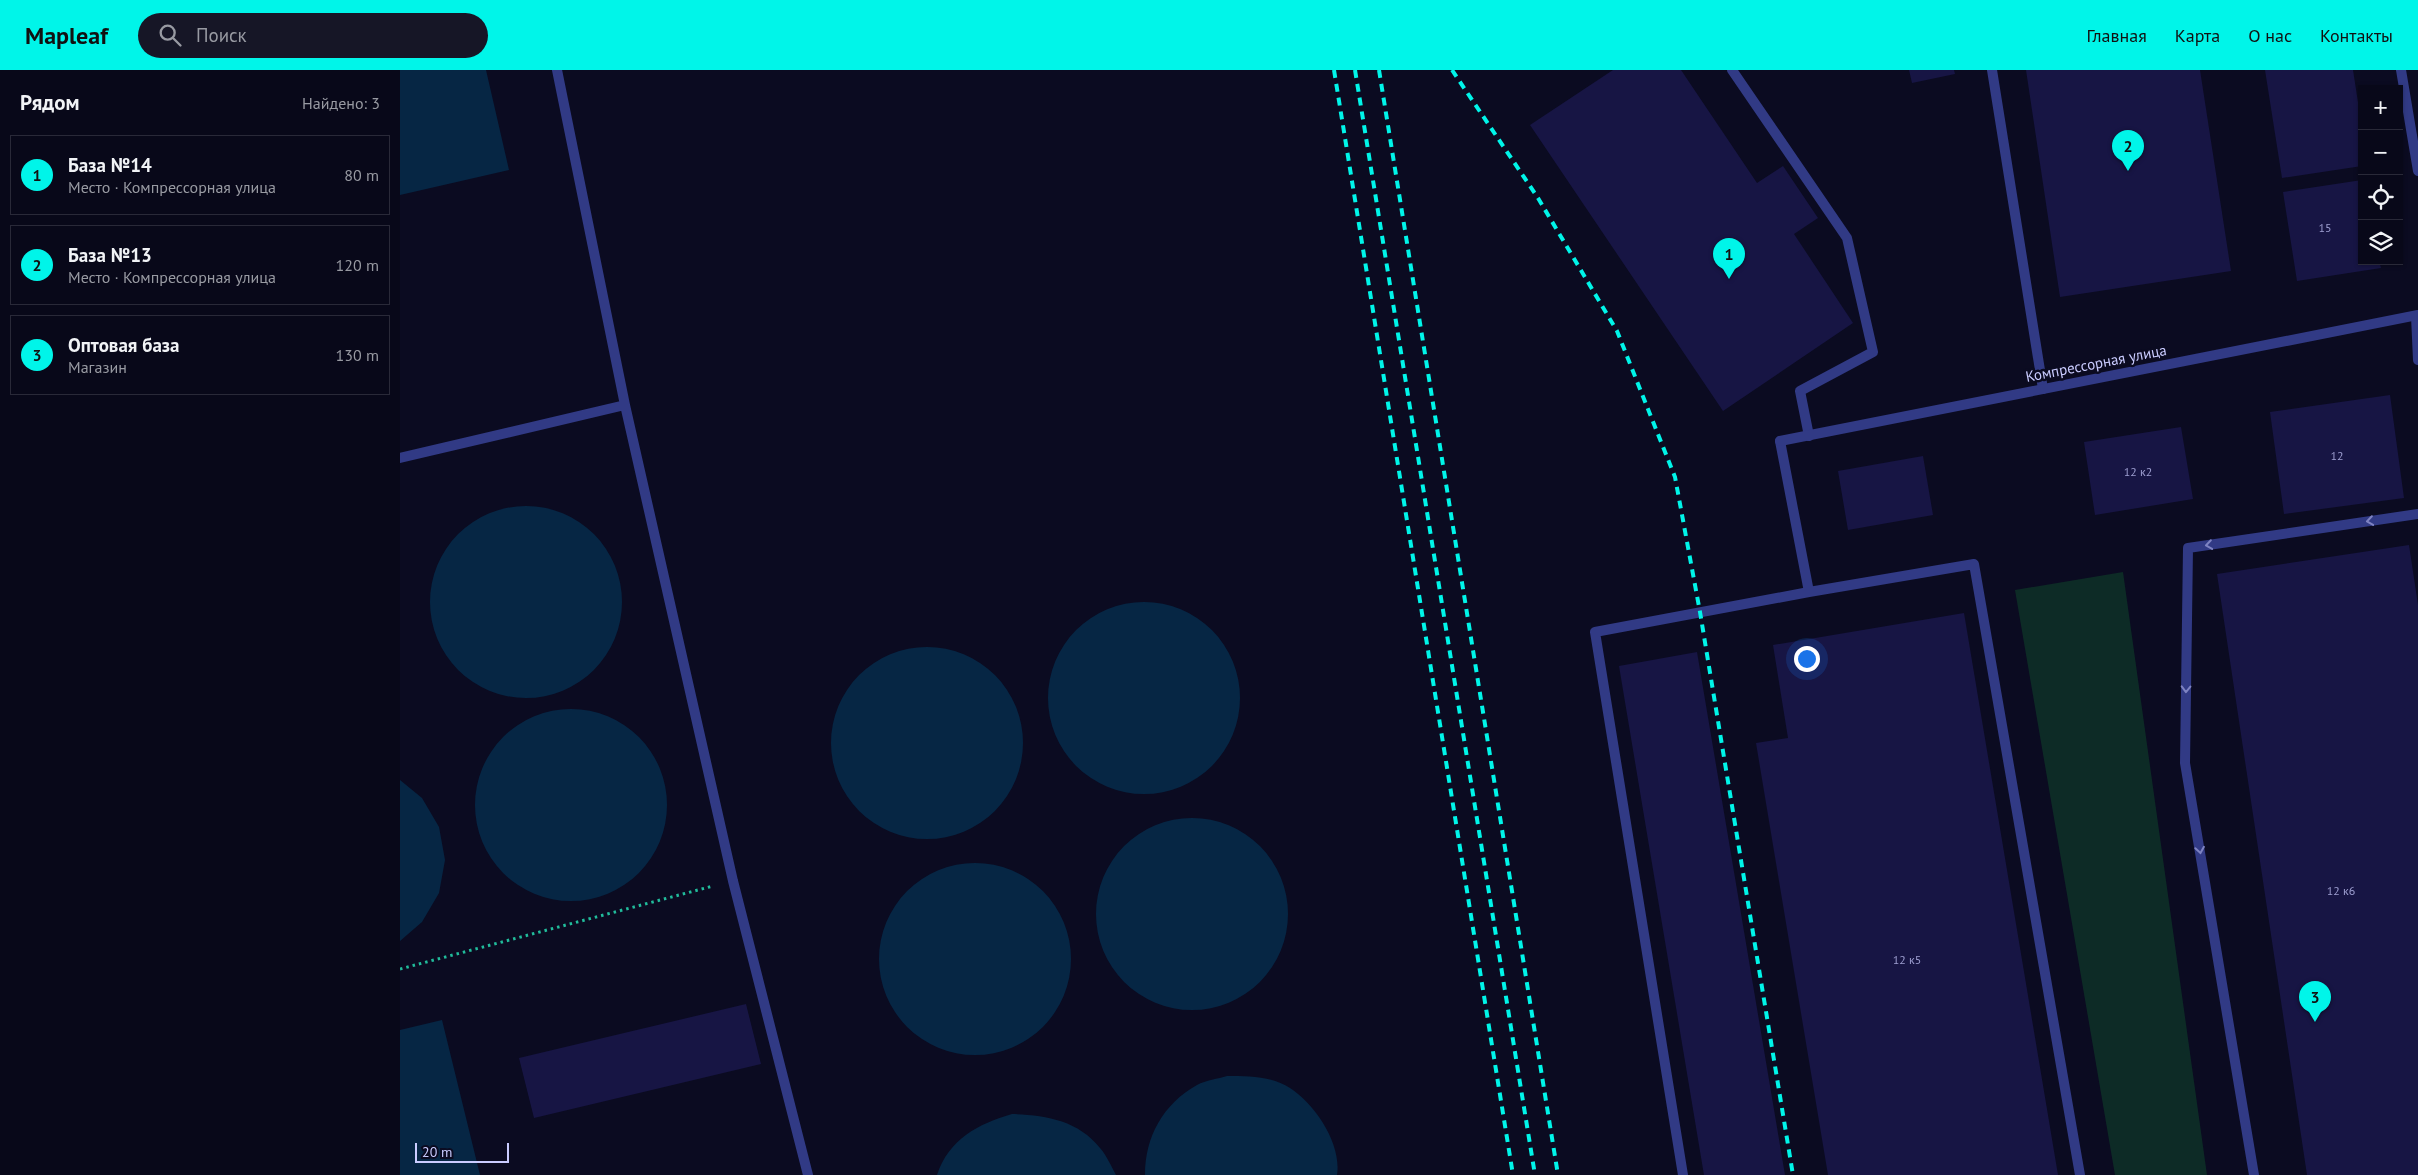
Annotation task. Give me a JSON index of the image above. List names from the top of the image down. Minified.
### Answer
{"streets":{"street":["Компрессорная улица"]},"house_numbers":["15","12","12 к2","12 к6","12 к5"],"scale_bar":"20 m","page":{"header":"Mapleaf","search":"Поиск","nav":["Главная","Карта","О нас","Контакты"],"heading":["Рядом","Найдено: 3"],"map_buttons":["+","−"],"pins":["2","1","3"],"list":[{"mark":"1","name":"База №14","note":"Место · Компрессорная улица","value":"80 m"},{"mark":"2","name":"База №13","note":"Место · Компрессорная улица","value":"120 m"},{"mark":"3","name":"Оптовая база","note":"Магазин","value":"130 m"}],"scale":"20 m"}}
